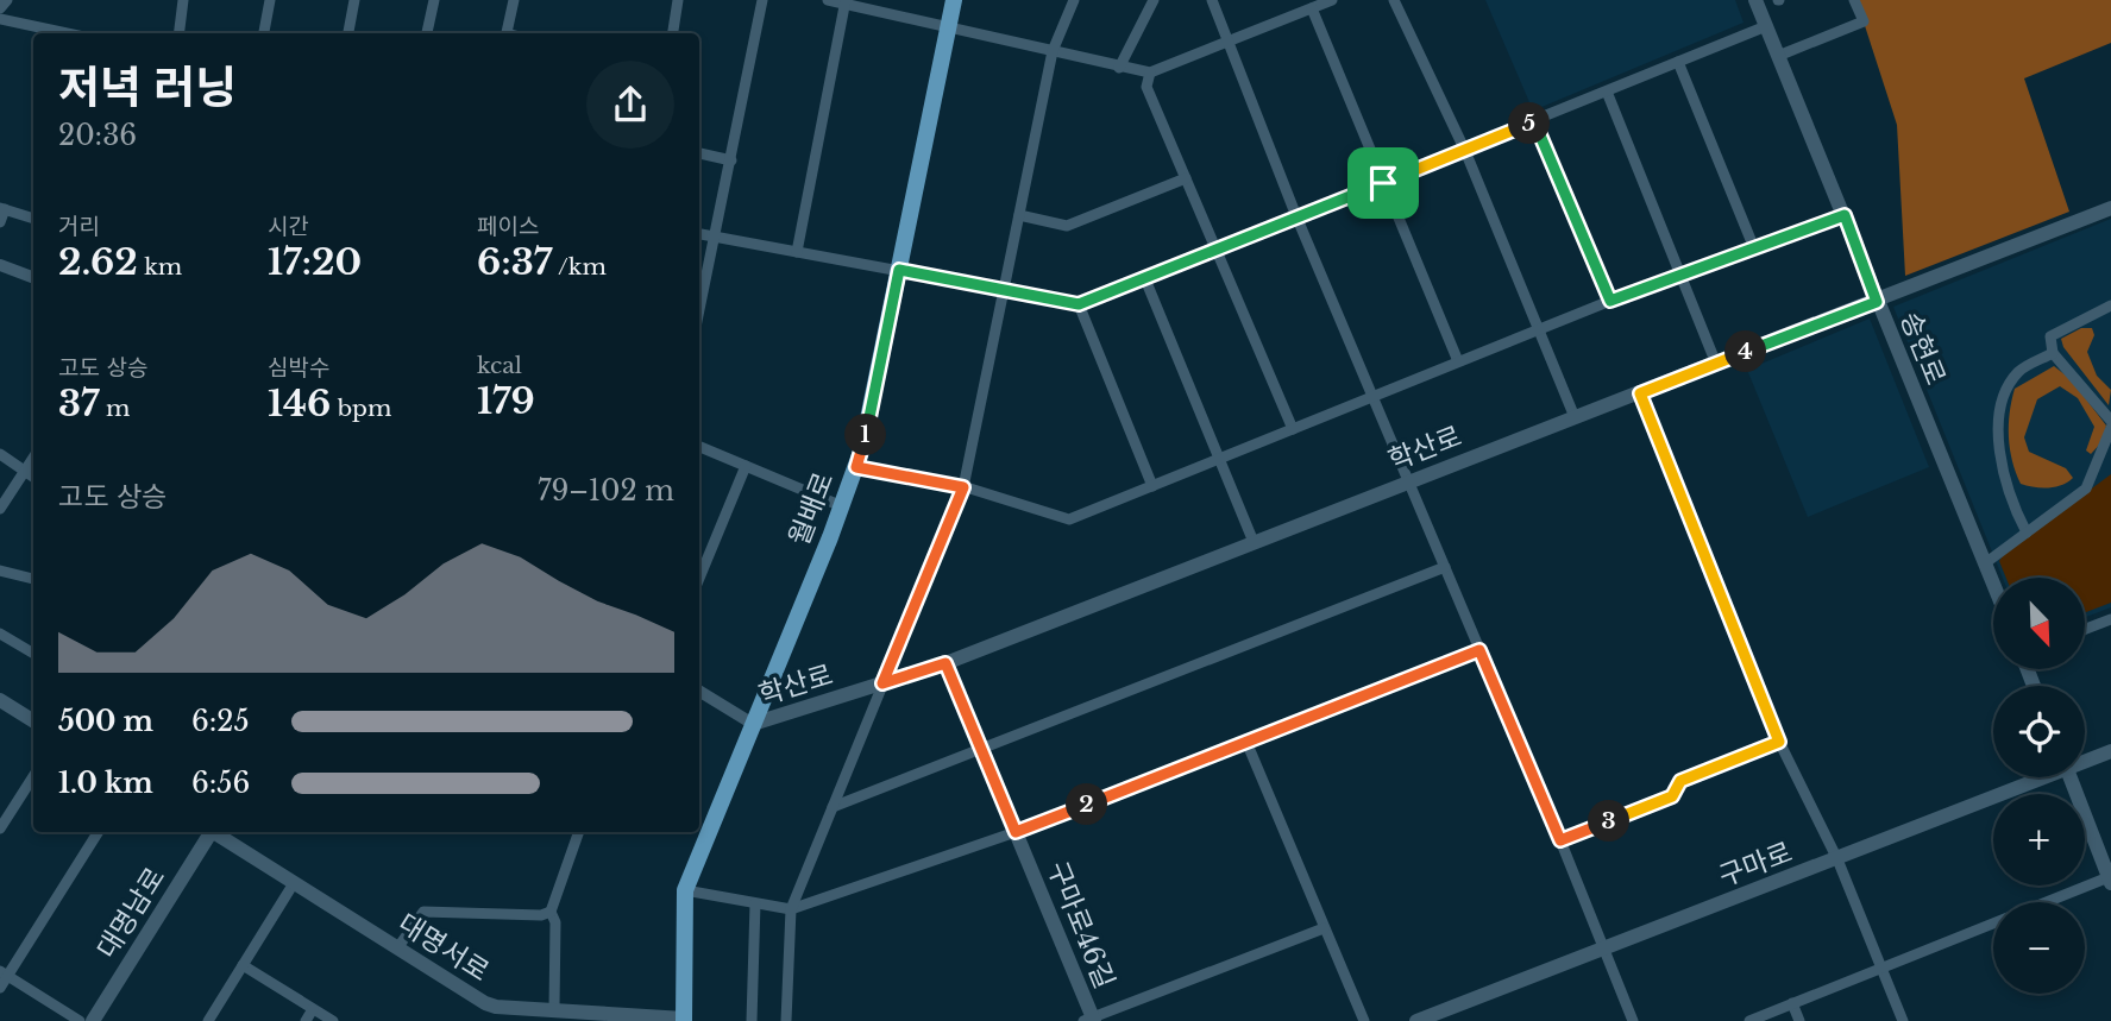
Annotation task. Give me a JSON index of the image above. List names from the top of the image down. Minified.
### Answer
{"streets":{"main road":["송현로","학산로","월배로","구마로","대명남로","구마로46길","대명서로"]},"crossings":[["송현로","학산로"],["학산로","월배로"],["학산로","구마로46길"],["월배로","대명서로"]],"north":"bottom right","page":{"heading":["저녁 러닝","20:36"],"pins":["5","4","1","2","3"],"stats":[["거리","2.62 km"],["시간","17:20"],["페이스","6:37 /km"],["고도 상승","37 m"],["심박수","146 bpm"],["kcal","179"]],"chart":["고도 상승","79–102 m"],"map_buttons":["+","−"],"list":[{"name":"500 m","note":"6:25"},{"name":"1.0 km","note":"6:56"}]}}
